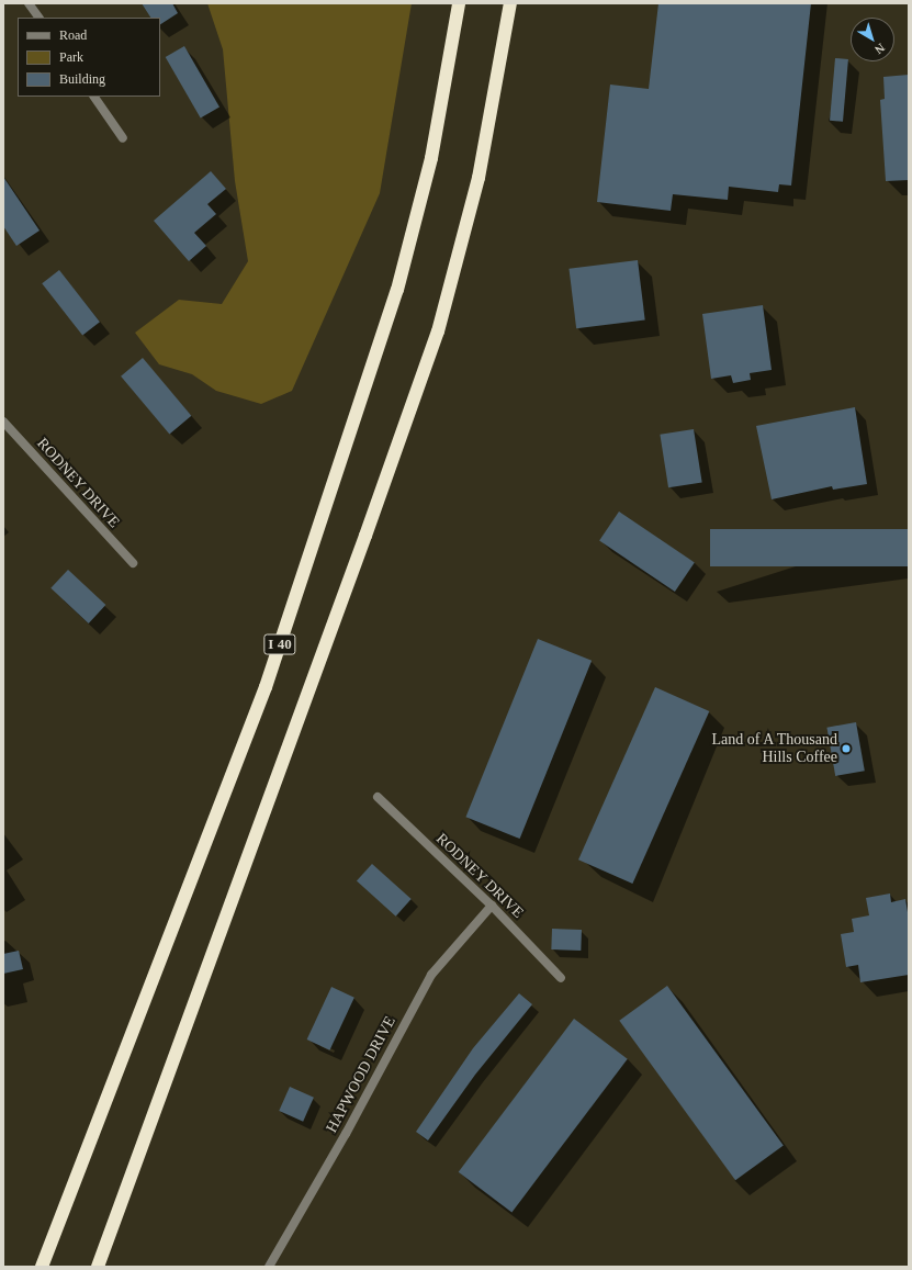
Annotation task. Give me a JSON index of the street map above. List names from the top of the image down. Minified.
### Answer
{"streets":{"highway":["I 40"],"street":["RODNEY DRIVE","HAPWOOD DRIVE"]},"crossings":[["RODNEY DRIVE","HAPWOOD DRIVE"]],"places":["Land of A Thousand Hills Coffee"],"legend":["Road","Park","Building"],"north":"bottom right"}
